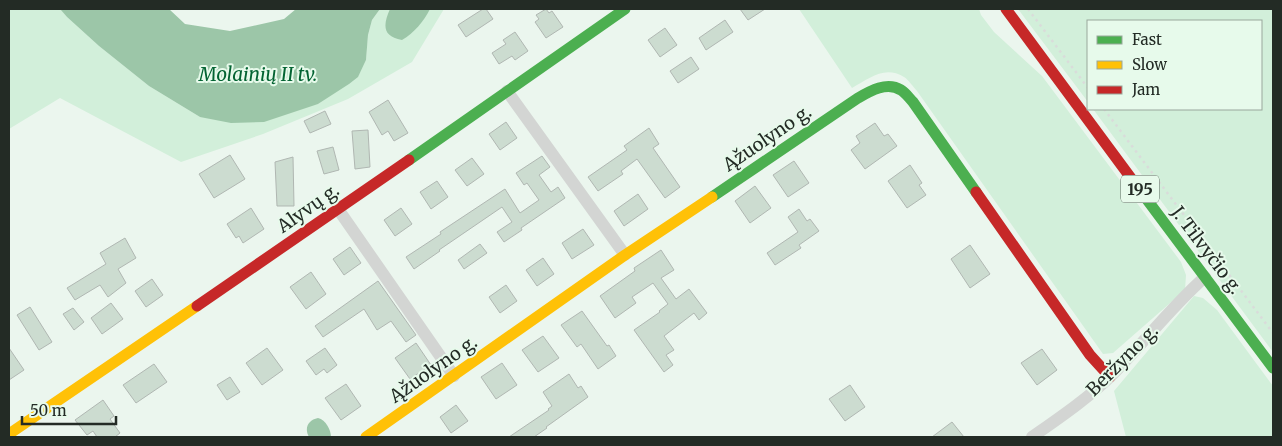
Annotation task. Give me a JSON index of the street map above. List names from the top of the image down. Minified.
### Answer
{"streets":{"street":["Ąžuolyno g.","195","Alyvų g.","J. Tilvyčio g.","Beržyno g."]},"crossings":[["Ąžuolyno g.","Beržyno g."],["J. Tilvyčio g.","Beržyno g."]],"water":["Molainių II tv."],"legend":["Fast","Slow","Jam"],"scale_bar":"50 m"}
